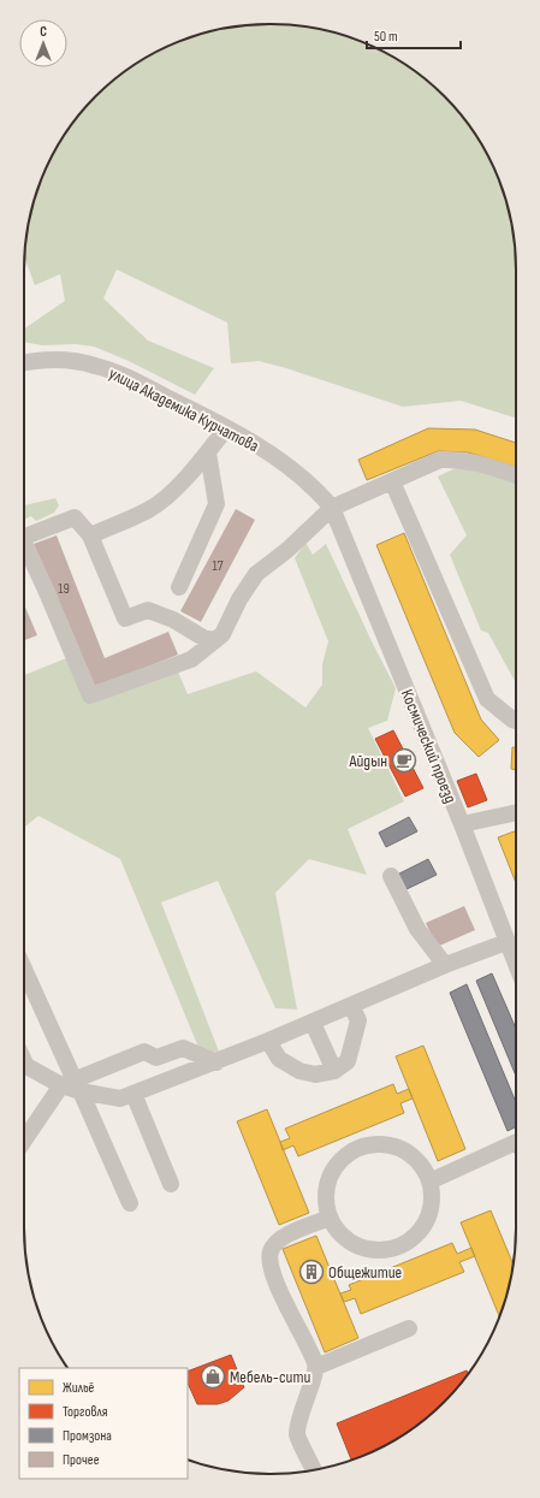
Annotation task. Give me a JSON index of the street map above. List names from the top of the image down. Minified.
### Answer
{"streets":{"street":["улица Академика Курчатова","Космический проезд"]},"crossings":[["улица Академика Курчатова","Космический проезд"]],"places":{"cafe":["Айдын"],"building":["Общежитие"],"shop":["Мебель-сити"]},"house_numbers":["17","19"],"legend":["Жильё","Торговля","Промзона","Прочее"],"scale_bar":"50 m","north":"top"}
